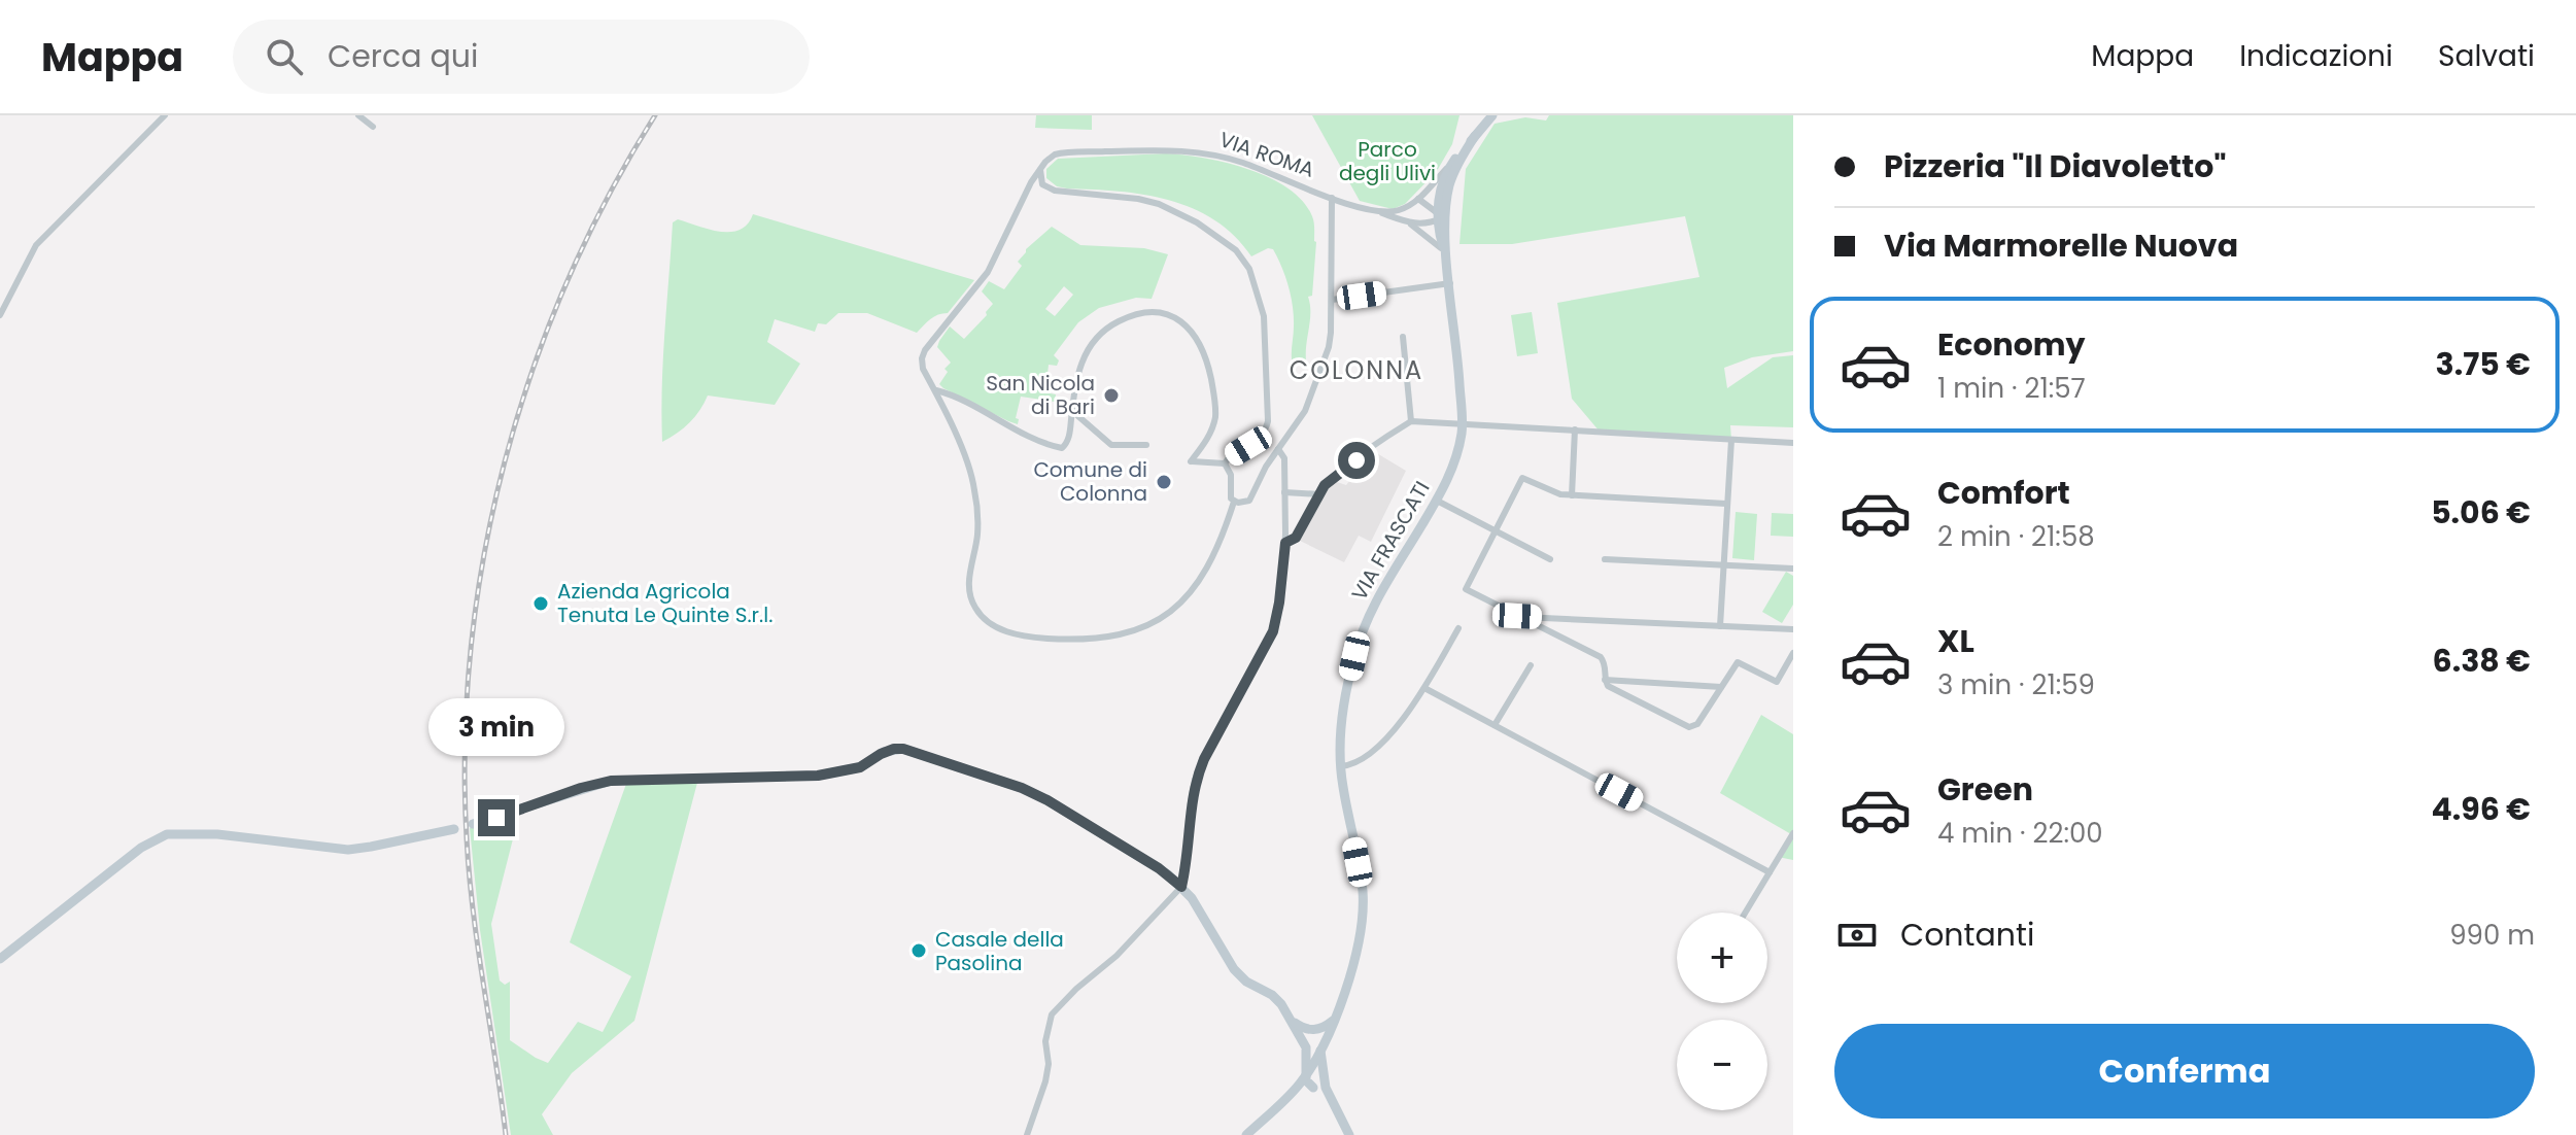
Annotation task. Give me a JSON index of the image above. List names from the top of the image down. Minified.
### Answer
{"streets":{"street":["VIA ROMA","VIA FRASCATI"]},"districts":["COLONNA"],"parks":["Parco degli Ulivi"],"places":["San Nicola di Bari","Comune di Colonna","Azienda Agricola Tenuta Le Quinte S.r.l.","Casale della Pasolina"],"page":{"header":"Mappa","search":"Cerca qui","nav":["Mappa","Indicazioni","Salvati"],"banner":["Pizzeria \"Il Diavoletto\"","Via Marmorelle Nuova"],"list":[{"name":"Economy","note":"1 min · 21:57","value":"3.75 €"},{"name":"Comfort","note":"2 min · 21:58","value":"5.06 €"},{"name":"XL","note":"3 min · 21:59","value":"6.38 €"},{"name":"Green","note":"4 min · 22:00","value":"4.96 €"}],"bubble":"3 min","pay":["Contanti","990 m"],"map_buttons":["+","−"],"buttons":"Conferma"}}
